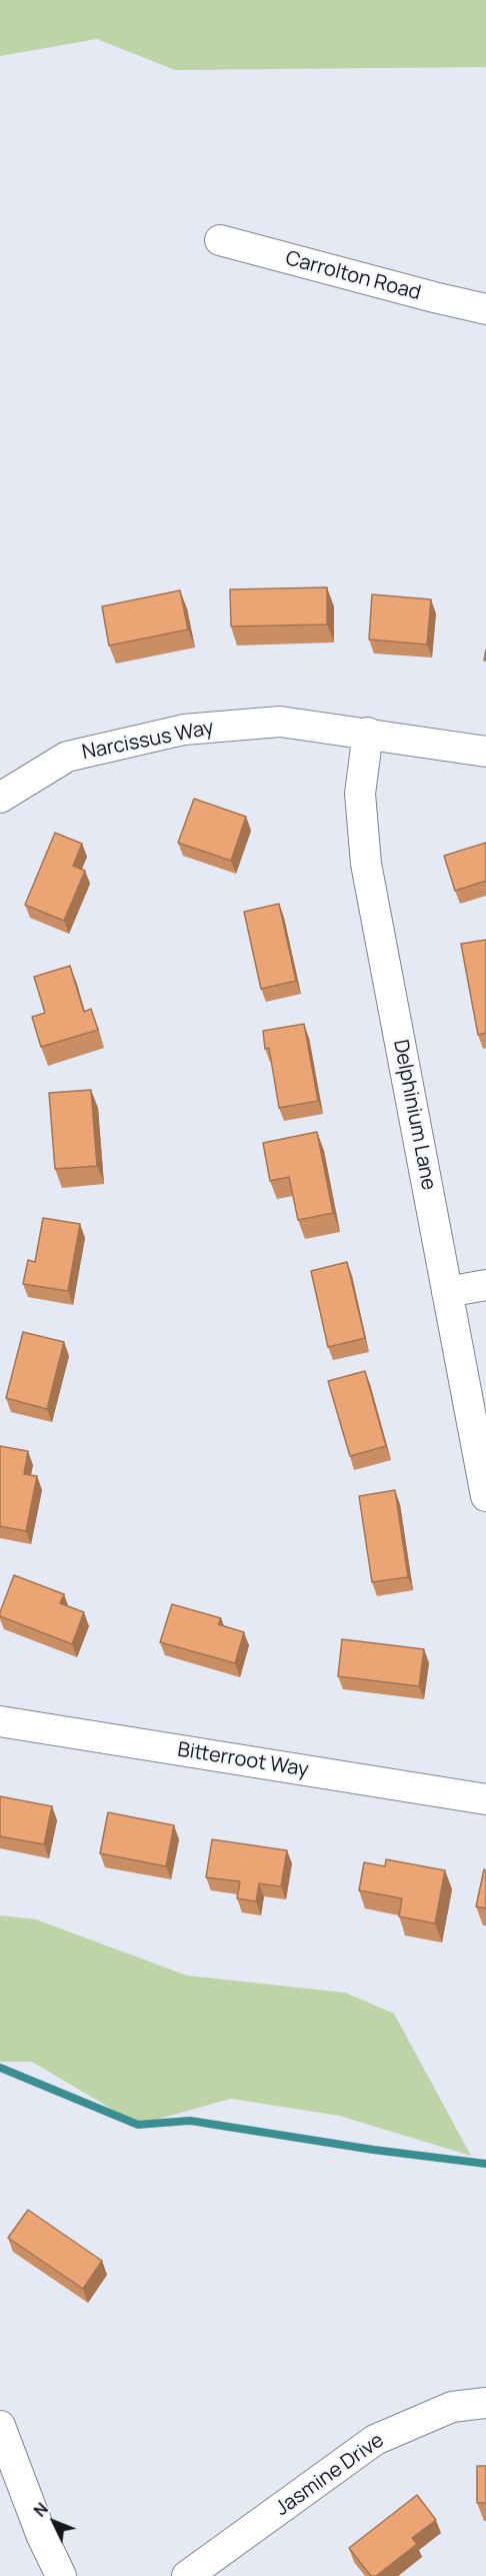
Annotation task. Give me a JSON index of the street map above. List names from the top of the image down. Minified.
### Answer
{"streets":{"street":["Carrolton Road","Narcissus Way","Delphinium Lane","Bitterroot Way","Jasmine Drive"]},"crossings":[["Narcissus Way","Delphinium Lane"]],"north":"top left"}
